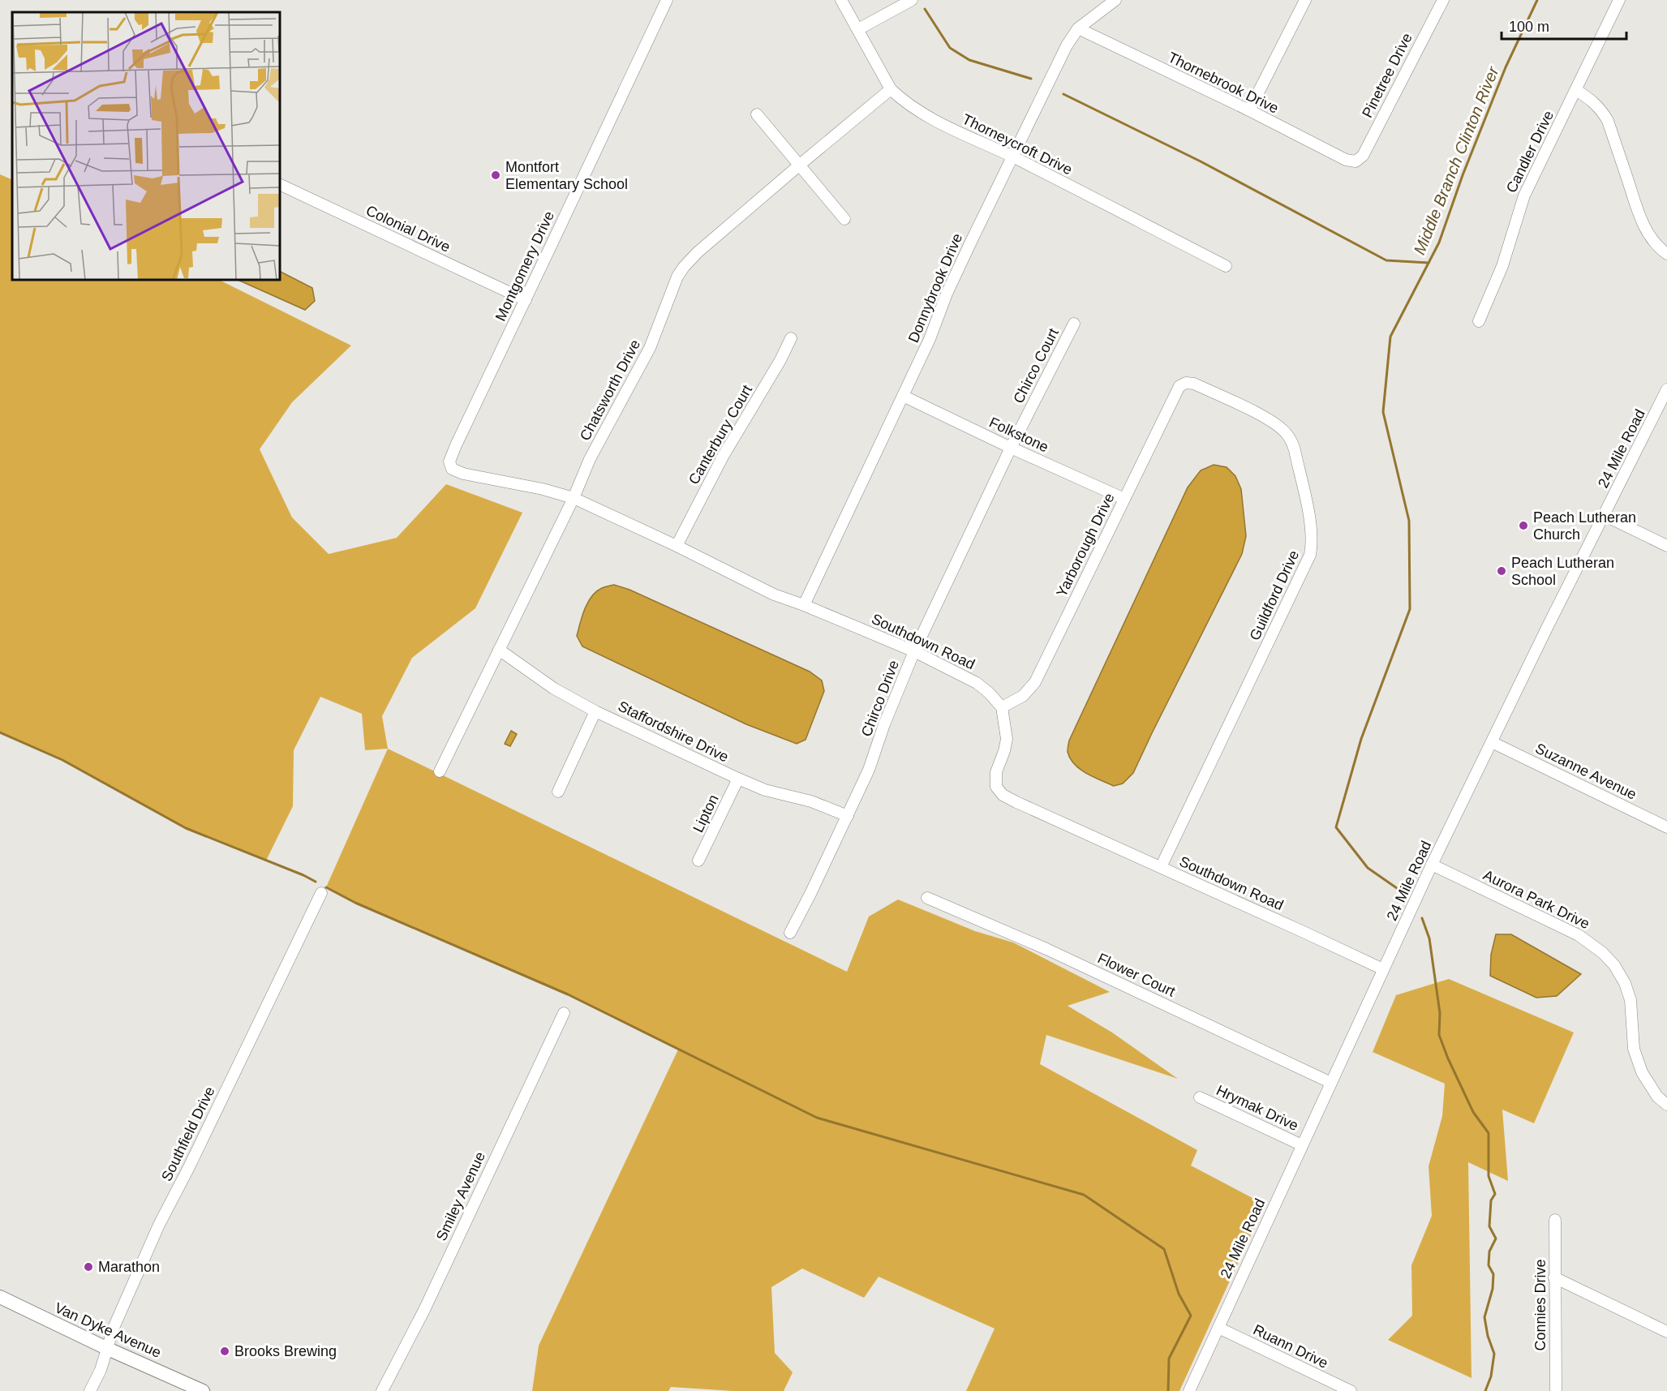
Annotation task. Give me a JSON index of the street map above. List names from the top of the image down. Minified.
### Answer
{"streets":{"main road":["Van Dyke Avenue"],"street":["Pinetree Drive","Thornebrook Drive","Thorneycroft Drive","Candler Drive","Colonial Drive","Montgomery Drive","Donnybrook Drive","Chirco Court","Chatsworth Drive","Canterbury Court","Folkstone","24 Mile Road","Yarborough Drive","Guildford Drive","Southdown Road","Chirco Drive","Staffordshire Drive","Suzanne Avenue","Lipton","Aurora Park Drive","Flower Court","Hrymak Drive","Southfield Drive","Smiley Avenue","Connies Drive","Ruann Drive"]},"crossings":[["Pinetree Drive","Thornebrook Drive"],["Thornebrook Drive","Donnybrook Drive"],["Thorneycroft Drive","Donnybrook Drive"],["Thorneycroft Drive","Chatsworth Drive"],["Colonial Drive","Montgomery Drive"],["Montgomery Drive","Southdown Road"],["Donnybrook Drive","Folkstone"],["Donnybrook Drive","Southdown Road"],["Chirco Court","Folkstone"],["Chirco Court","Chirco Drive"],["Chatsworth Drive","Southdown Road"],["Chatsworth Drive","Staffordshire Drive"],["Canterbury Court","Southdown Road"],["Folkstone","Yarborough Drive"],["Folkstone","Chirco Drive"],["24 Mile Road","Southdown Road"],["24 Mile Road","Suzanne Avenue"],["24 Mile Road","Aurora Park Drive"],["24 Mile Road","Flower Court"],["24 Mile Road","Hrymak Drive"],["24 Mile Road","Ruann Drive"],["Yarborough Drive","Guildford Drive"],["Yarborough Drive","Southdown Road"],["Guildford Drive","Southdown Road"],["Southdown Road","Chirco Drive"],["Chirco Drive","Staffordshire Drive"],["Staffordshire Drive","Lipton"],["Southfield Drive","Van Dyke Avenue"]],"water":["Middle Branch Clinton River"],"places":["Montfort Elementary School","Peach Lutheran Church","Peach Lutheran School","Marathon","Brooks Brewing"],"scale_bar":"100 m"}
